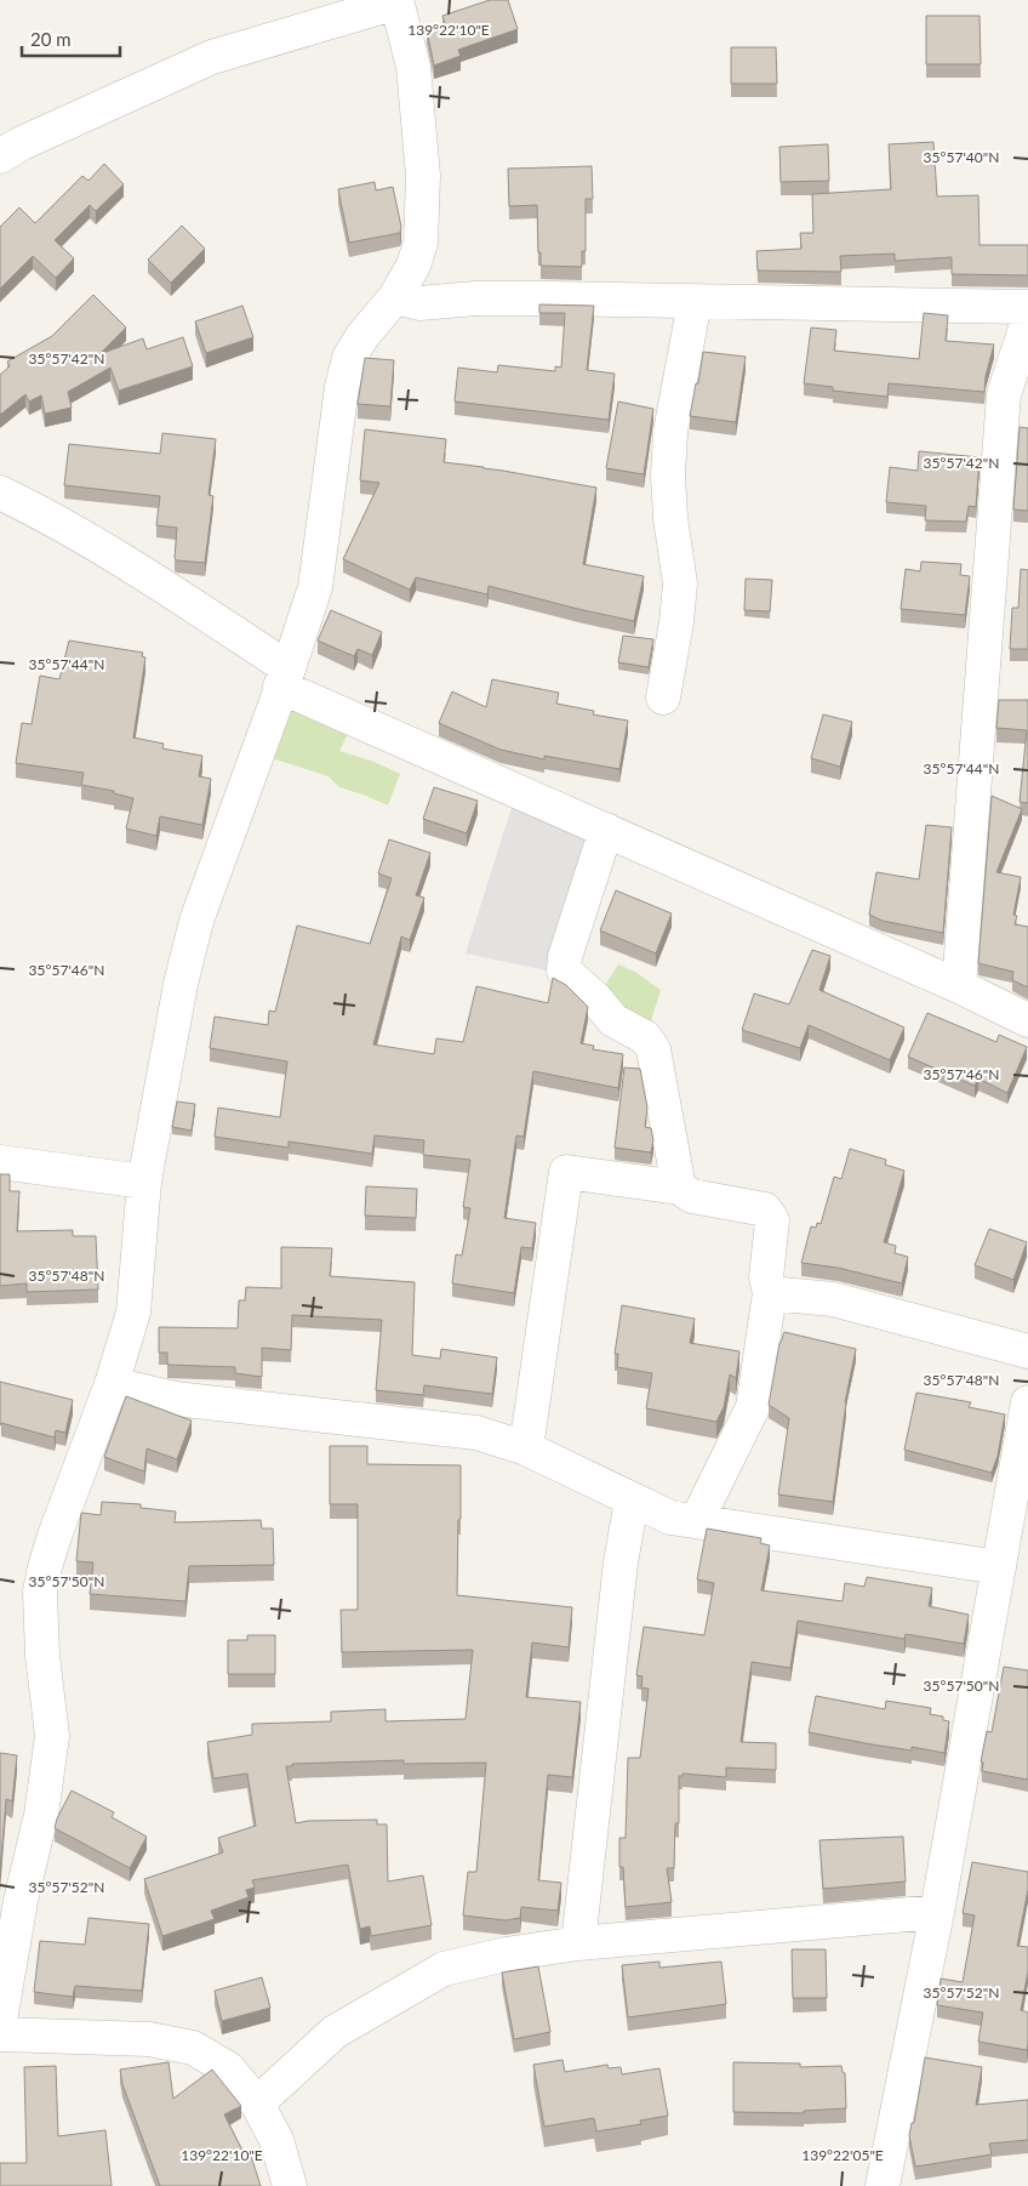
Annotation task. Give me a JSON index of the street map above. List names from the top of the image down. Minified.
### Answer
{"scale_bar":"20 m","coordinates":["139°22'10\"E","35°57'40\"N","35°57'42\"N","35°57'44\"N","35°57'46\"N","35°57'48\"N","35°57'50\"N","35°57'52\"N","139°22'05\"E"]}
